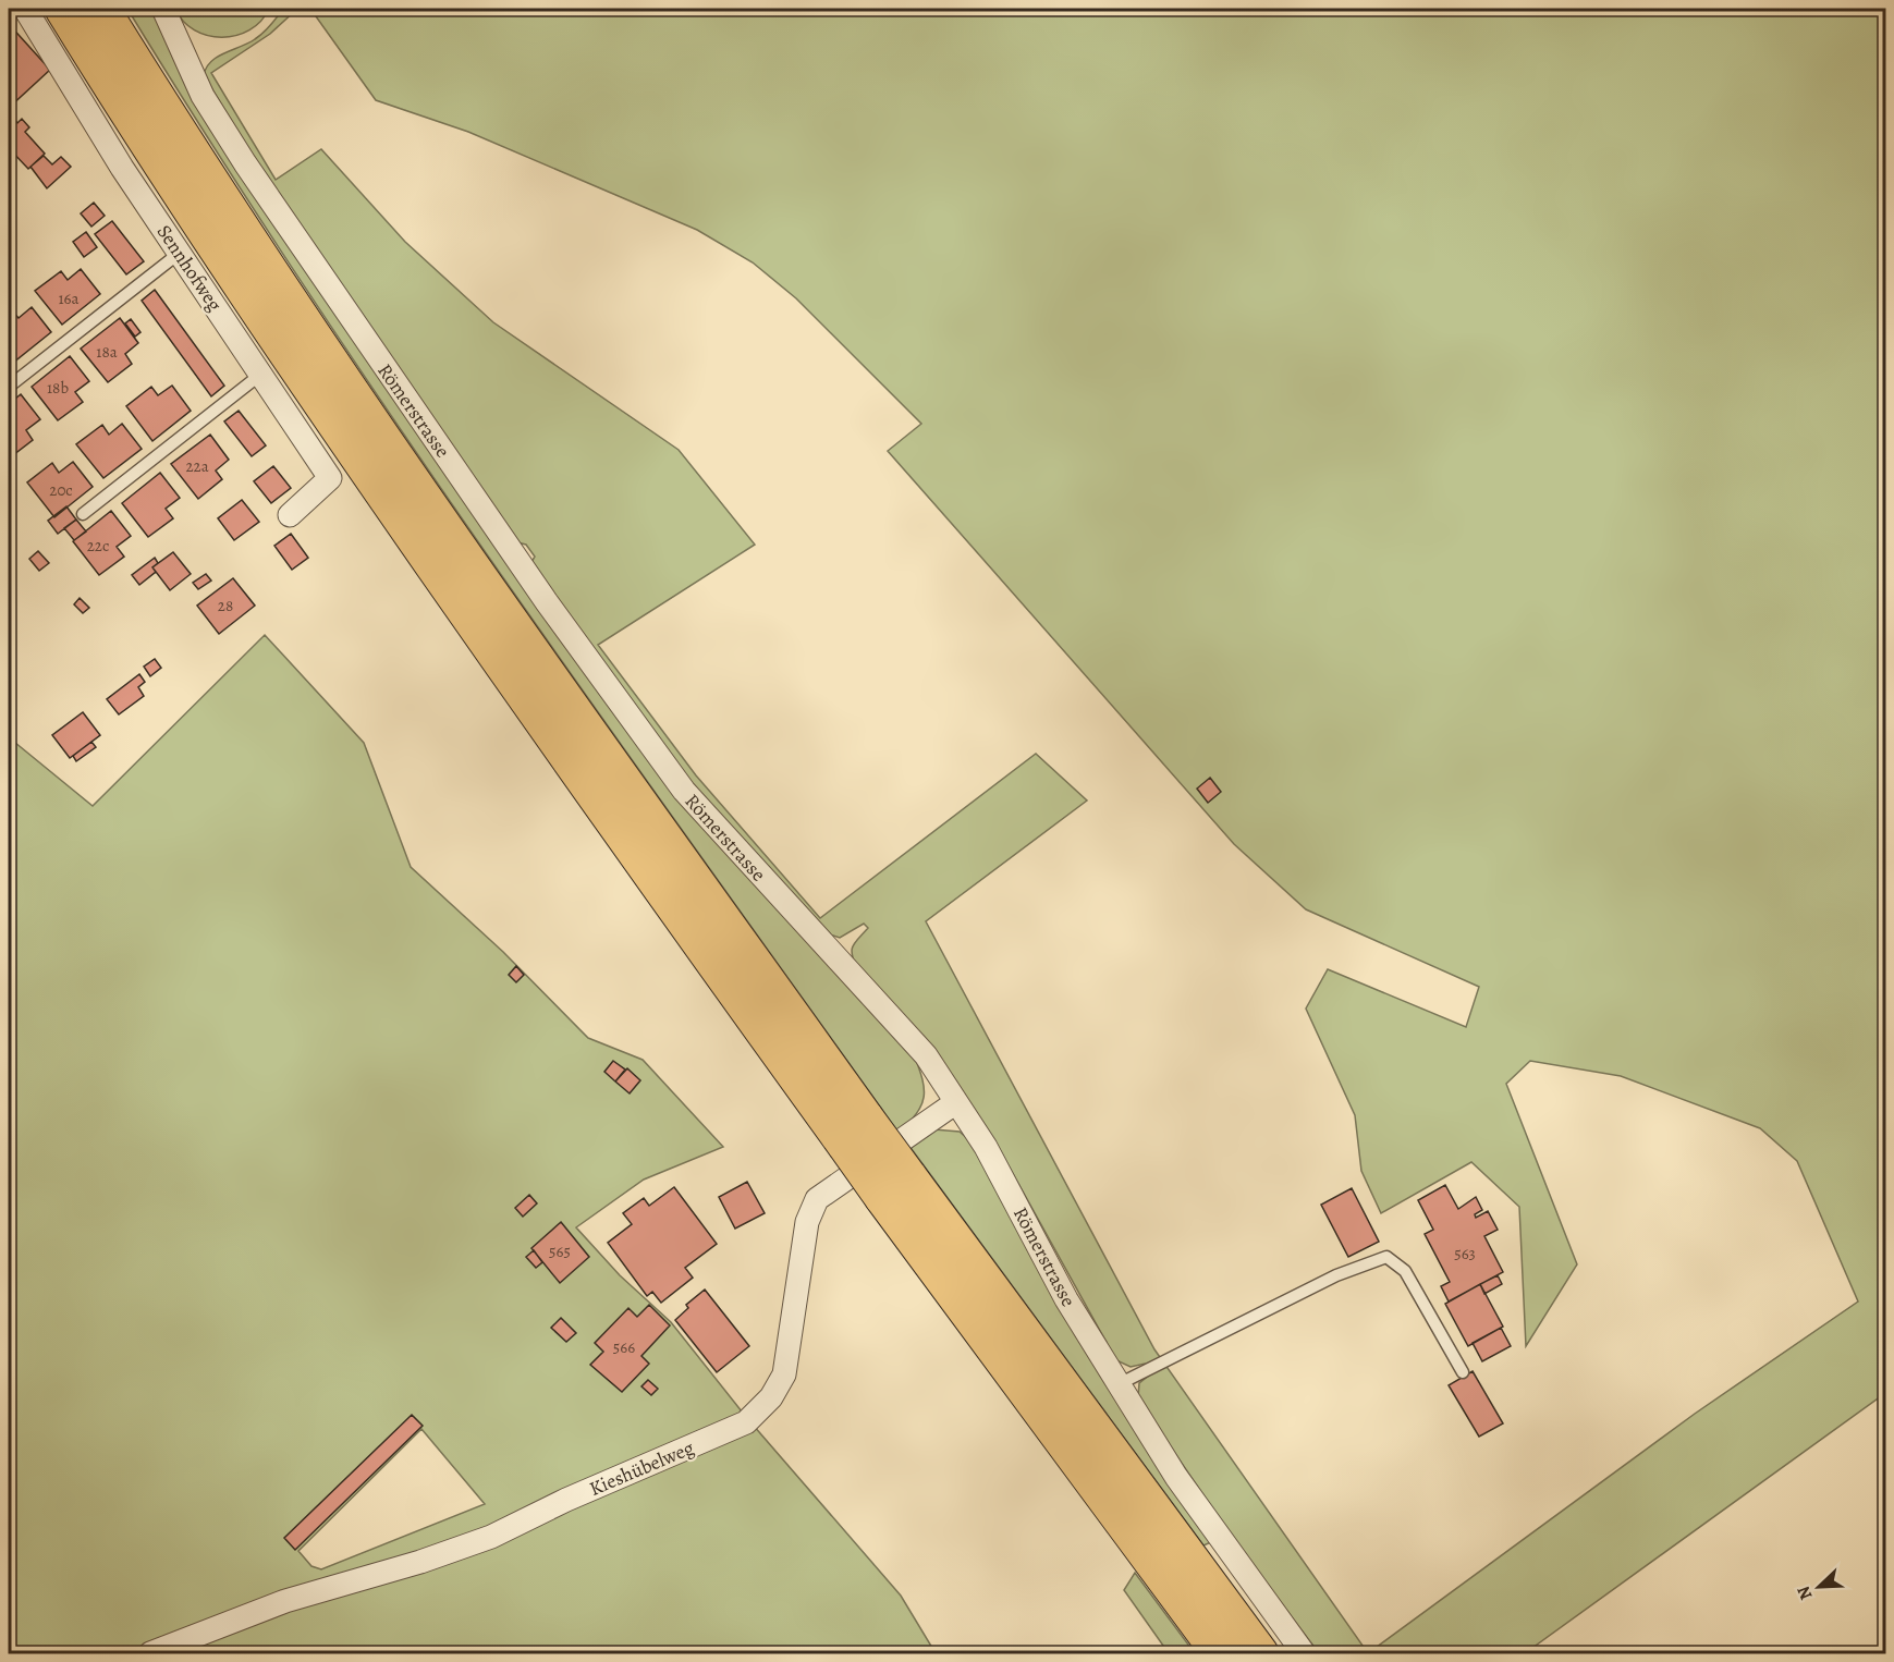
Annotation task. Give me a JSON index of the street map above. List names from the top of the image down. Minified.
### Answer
{"streets":{"street":["Sennhofweg","Römerstrasse","Kieshübelweg"]},"crossings":[["Römerstrasse","Kieshübelweg"]],"house_numbers":["16a","18a","18b","22a","20c","22c","28","565","563","566"],"north":"bottom left"}
